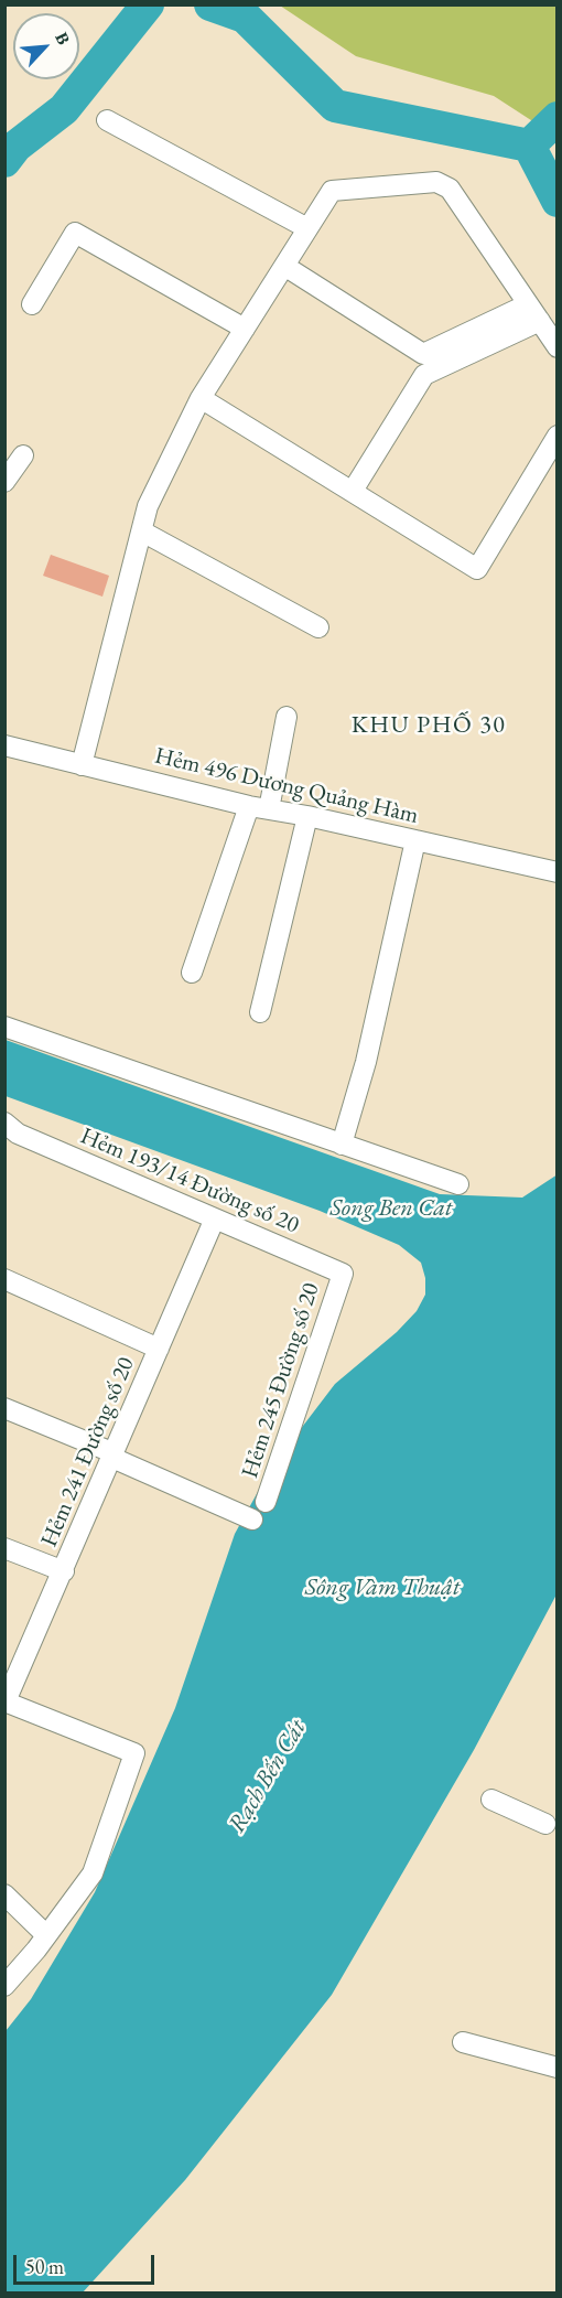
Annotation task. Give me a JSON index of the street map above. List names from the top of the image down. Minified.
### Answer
{"streets":{"street":["Hẻm 496 Dương Quảng Hàm","Hẻm 193/14 Đường số 20","Hẻm 245 Đường số 20","Hẻm 241 Đường số 20"]},"crossings":[["Hẻm 193/14 Đường số 20","Hẻm 245 Đường số 20"],["Hẻm 193/14 Đường số 20","Hẻm 241 Đường số 20"]],"districts":["KHU PHỐ 30"],"water":["Song Ben Cat","Sông Vàm Thuật","Rạch Bến Cát"],"scale_bar":"50 m","north":"top right"}
